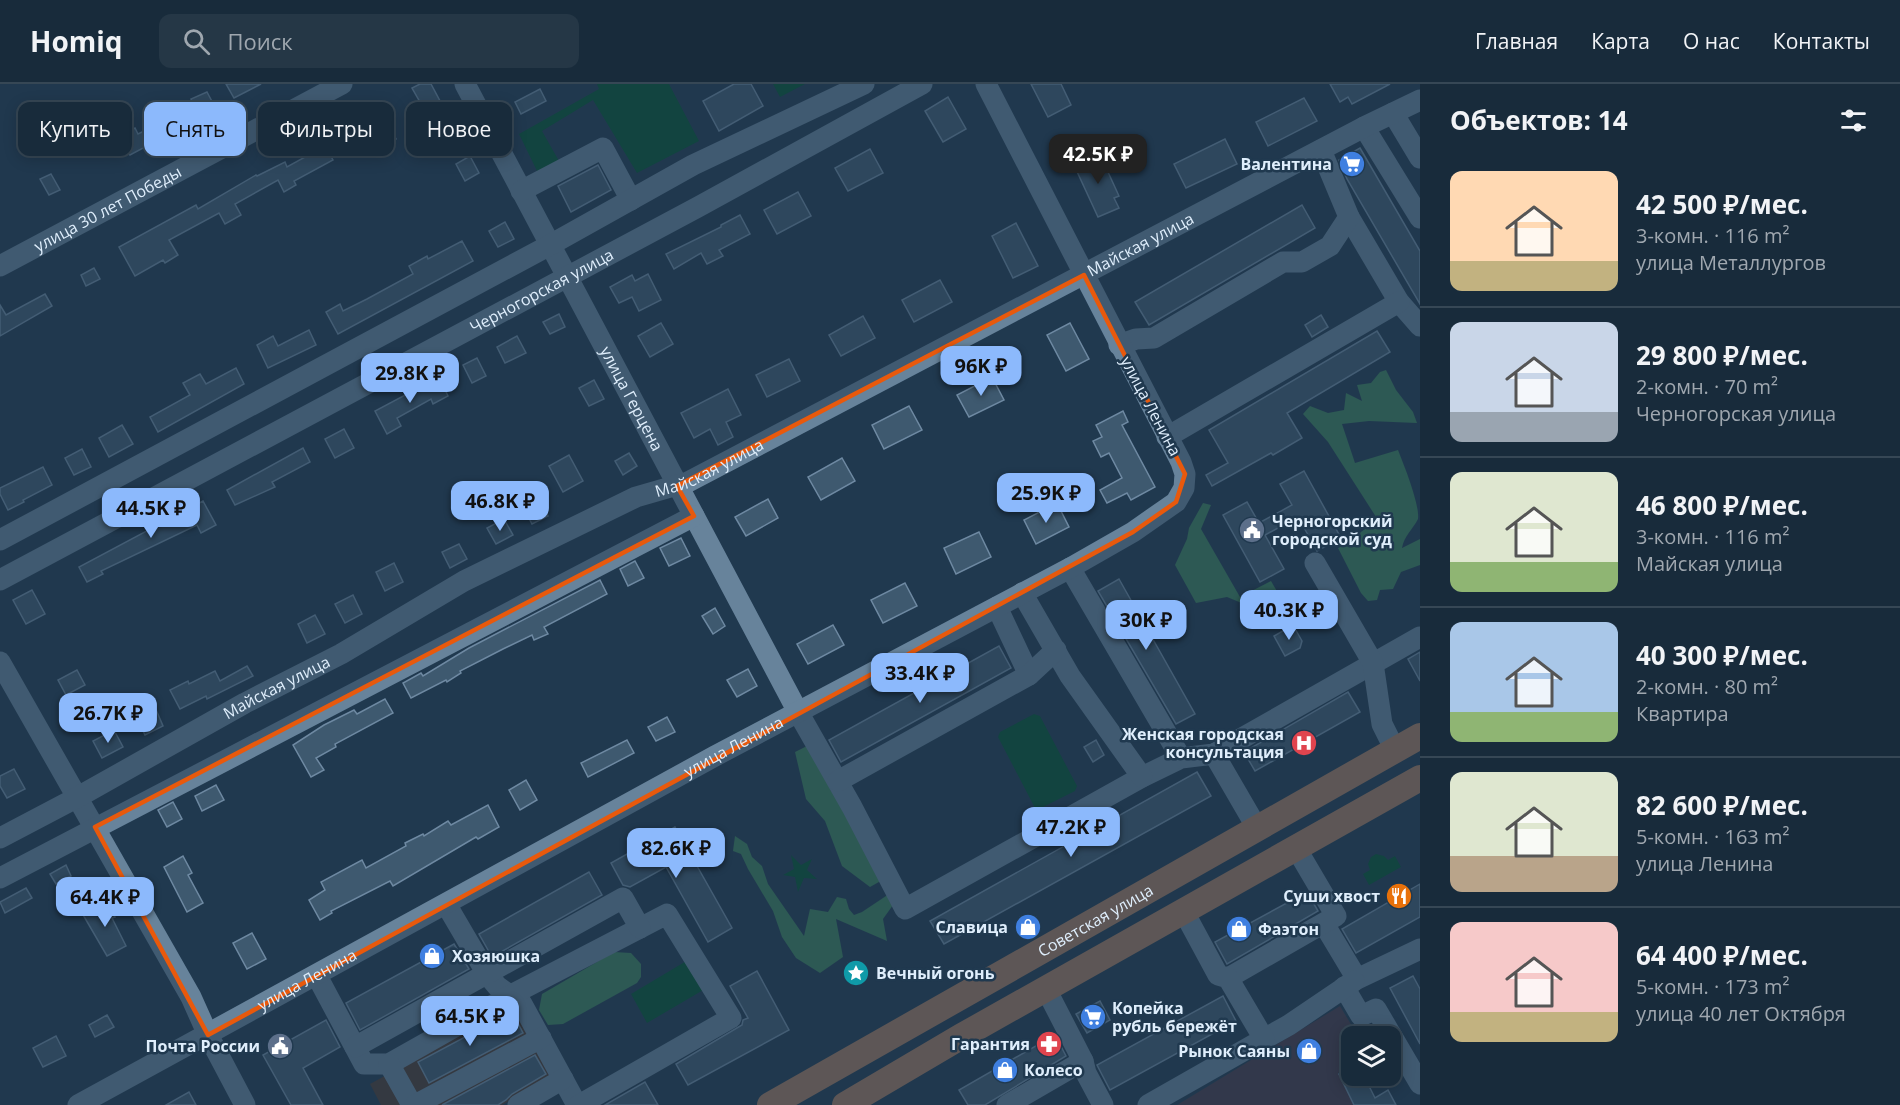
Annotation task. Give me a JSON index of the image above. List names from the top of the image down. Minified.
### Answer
{"streets":{"main road":["Советская улица"],"street":["улица 30 лет Победы","Майская улица","Черногорская улица","улица Герцена","улица Ленина"]},"crossings":[["Майская улица","улица Герцена"],["Майская улица","улица Ленина"],["Черногорская улица","улица Герцена"],["улица Герцена","улица Ленина"]],"places":{"supermarket":["Валентина","Копейка рубль бережёт"],"public building":["Черногорский городской суд","Почта России"],"hospital":["Женская городская консультация"],"restaurant":["Суши хвост"],"shop":["Славица","Фаэтон","Хозяюшка","Рынок Саяны","Колесо"],"place":["Вечный огонь"],"pharmacy":["Гарантия"]},"page":{"header":"Homiq","search":"Поиск","nav":["Главная","Карта","О нас","Контакты"],"heading":"Объектов: 14","chip":["Купить","Снять","Фильтры","Новое"],"price":["42.5K ₽","96K ₽","29.8K ₽","25.9K ₽","46.8K ₽","44.5K ₽","40.3K ₽","30K ₽","33.4K ₽","26.7K ₽","47.2K ₽","82.6K ₽","64.4K ₽","64.5K ₽"],"list":[{"name":"42 500 ₽/мес.","note":"3-комн. · 116 m² · улица Металлургов"},{"name":"29 800 ₽/мес.","note":"2-комн. · 70 m² · Черногорская улица"},{"name":"46 800 ₽/мес.","note":"3-комн. · 116 m² · Майская улица"},{"name":"40 300 ₽/мес.","note":"2-комн. · 80 m² · Квартира"},{"name":"82 600 ₽/мес.","note":"5-комн. · 163 m² · улица Ленина"},{"name":"64 400 ₽/мес.","note":"5-комн. · 173 m² · улица 40 лет Октября"}]}}
